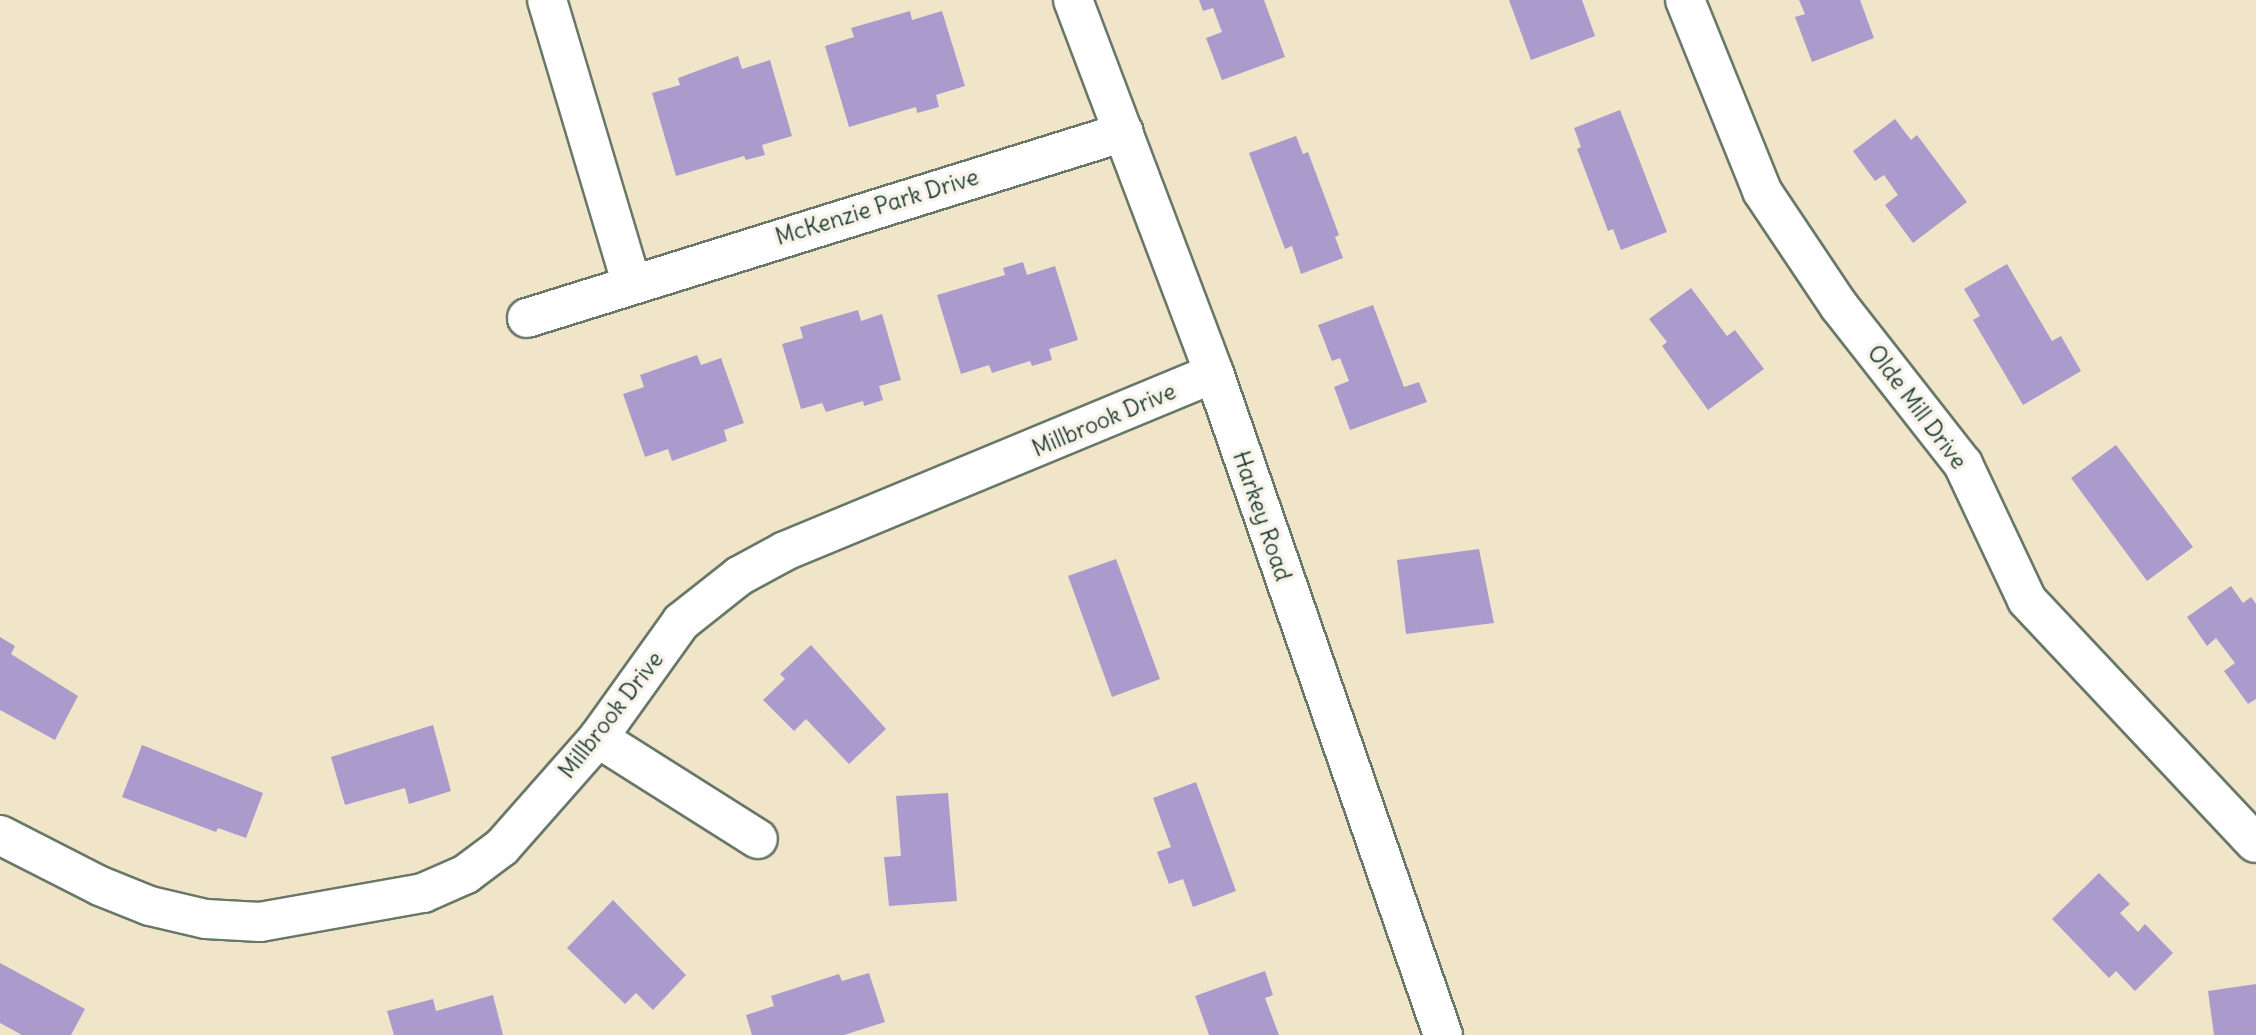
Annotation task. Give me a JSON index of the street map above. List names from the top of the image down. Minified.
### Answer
{"streets":{"street":["McKenzie Park Drive","Olde Mill Drive","Millbrook Drive","Harkey Road"]},"crossings":[["McKenzie Park Drive","Harkey Road"],["Millbrook Drive","Harkey Road"]]}
